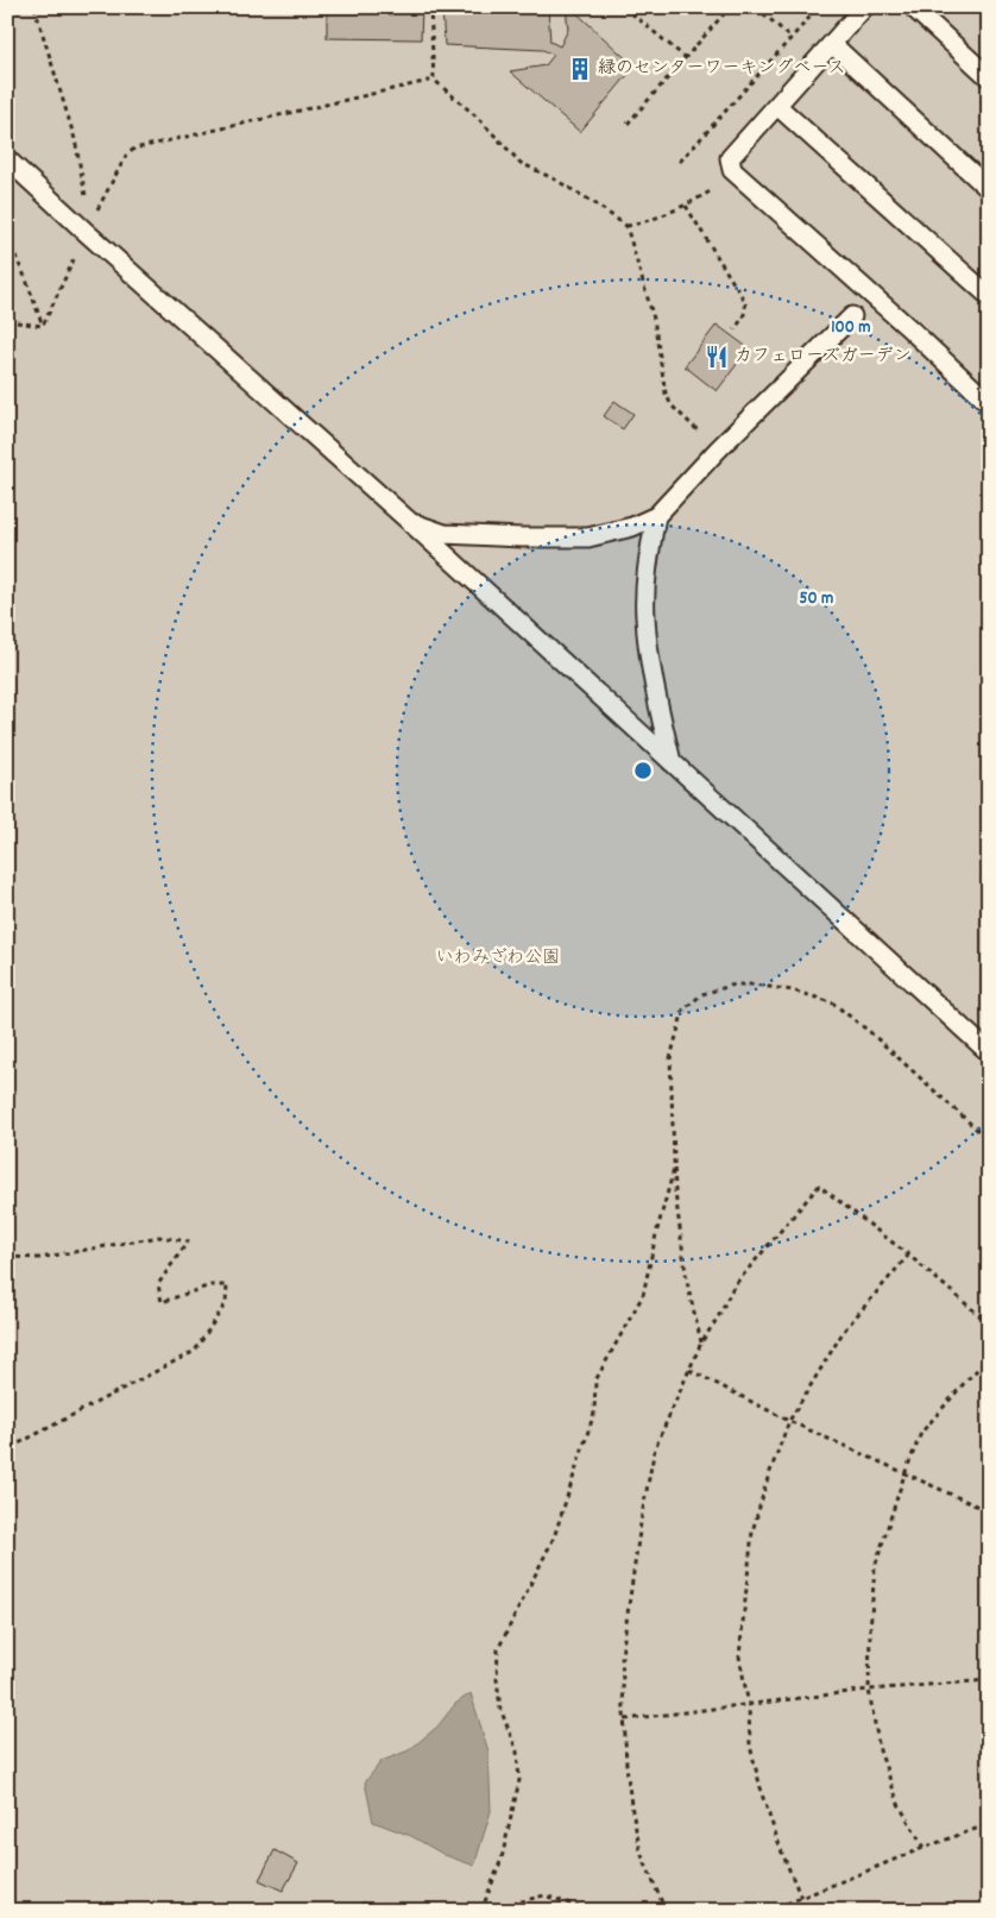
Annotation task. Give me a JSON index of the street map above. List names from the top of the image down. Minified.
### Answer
{"parks":["いわみざわ公園"],"places":{"building":["緑のセンターワーキングベース"],"restaurant":["カフェローズガーデン"]},"rings":["100 m","50 m"]}
